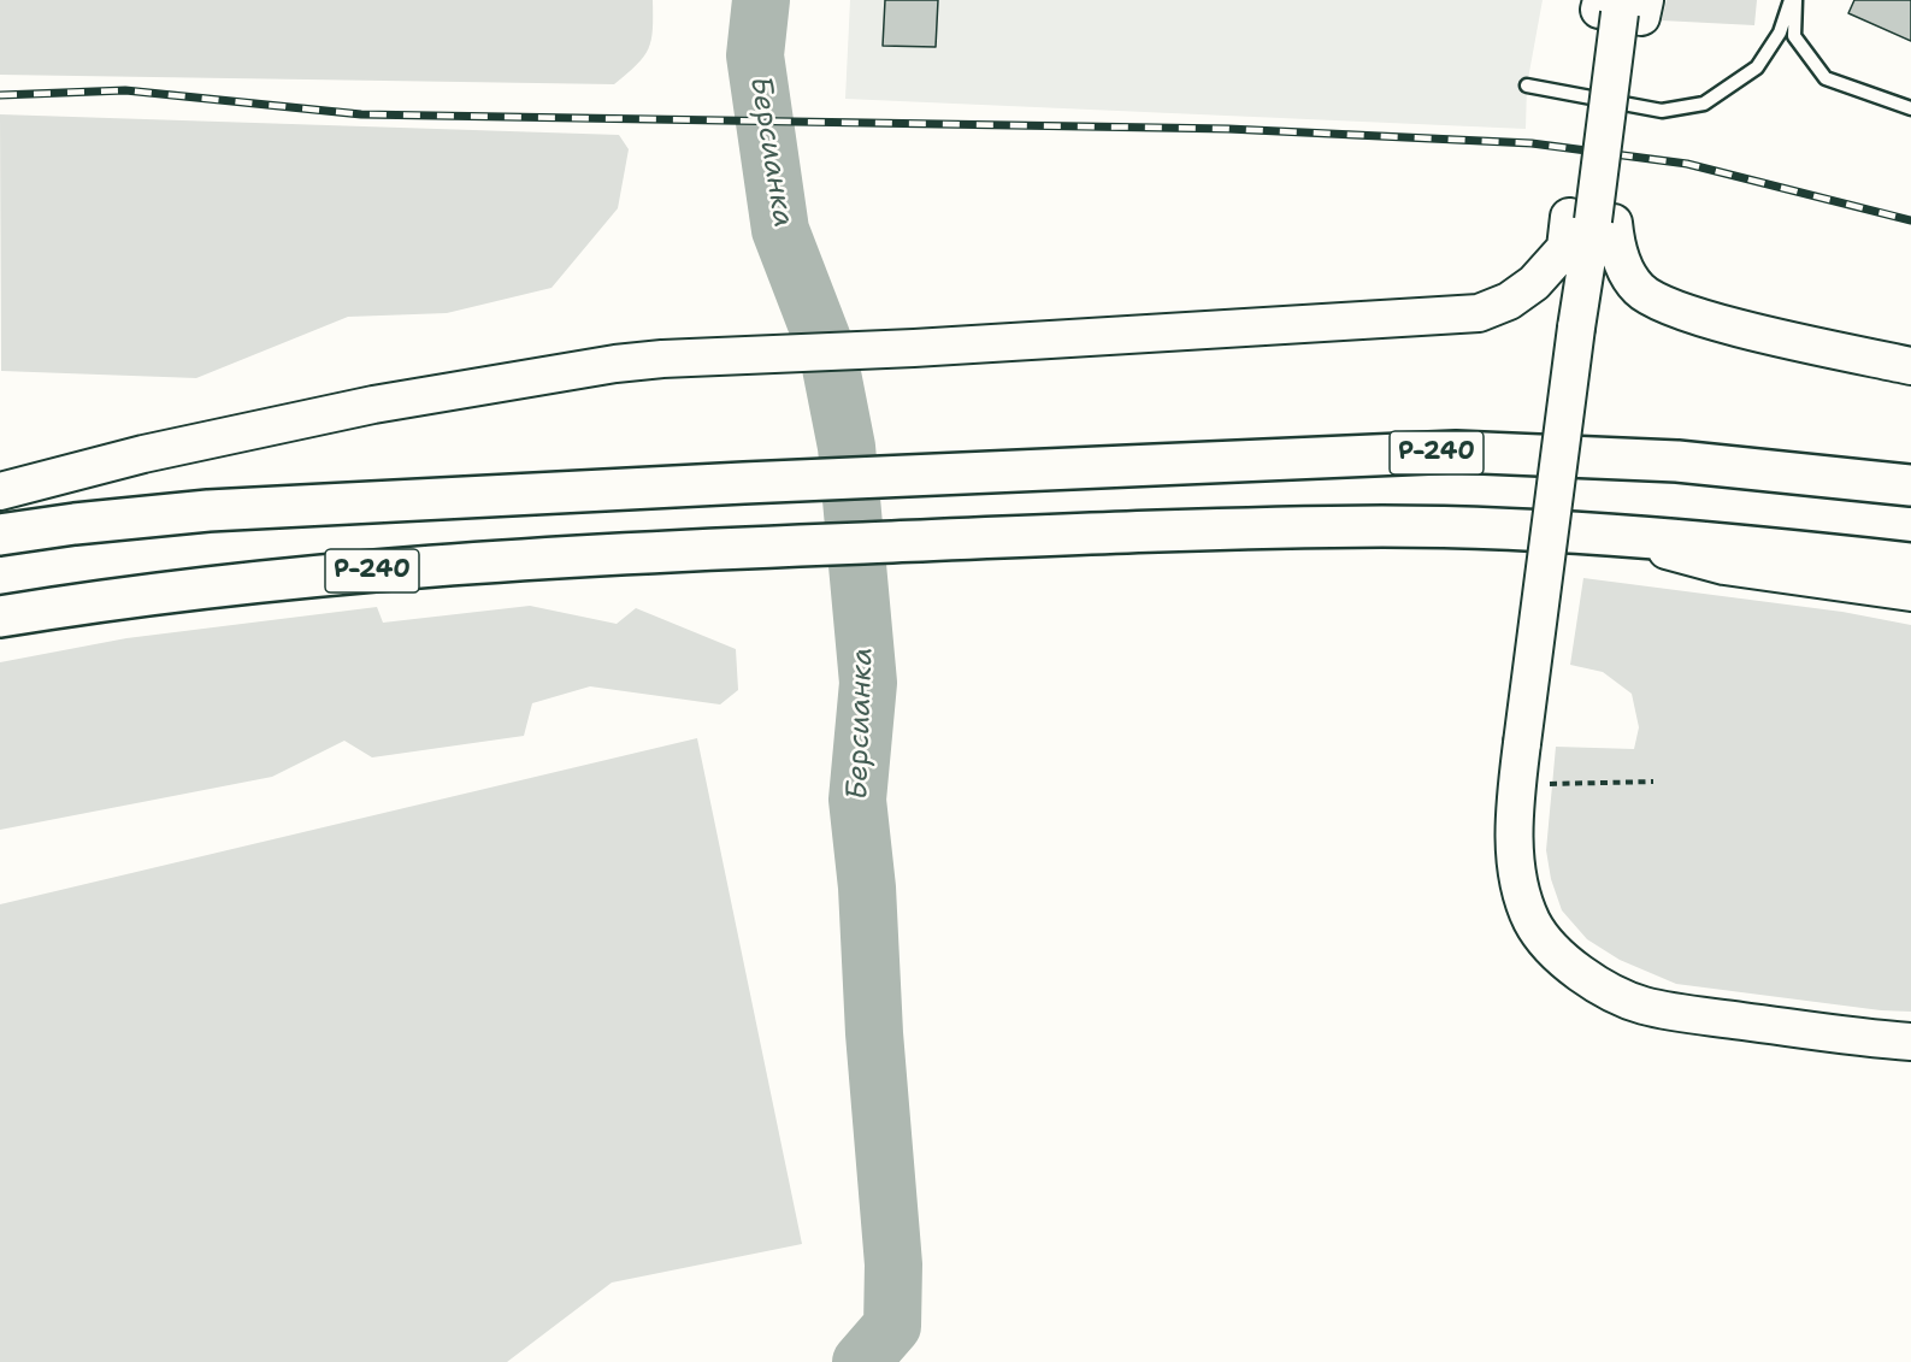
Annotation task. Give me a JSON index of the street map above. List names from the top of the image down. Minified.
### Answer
{"streets":{"highway":["Р-240"]},"water":["Берсианка"]}
